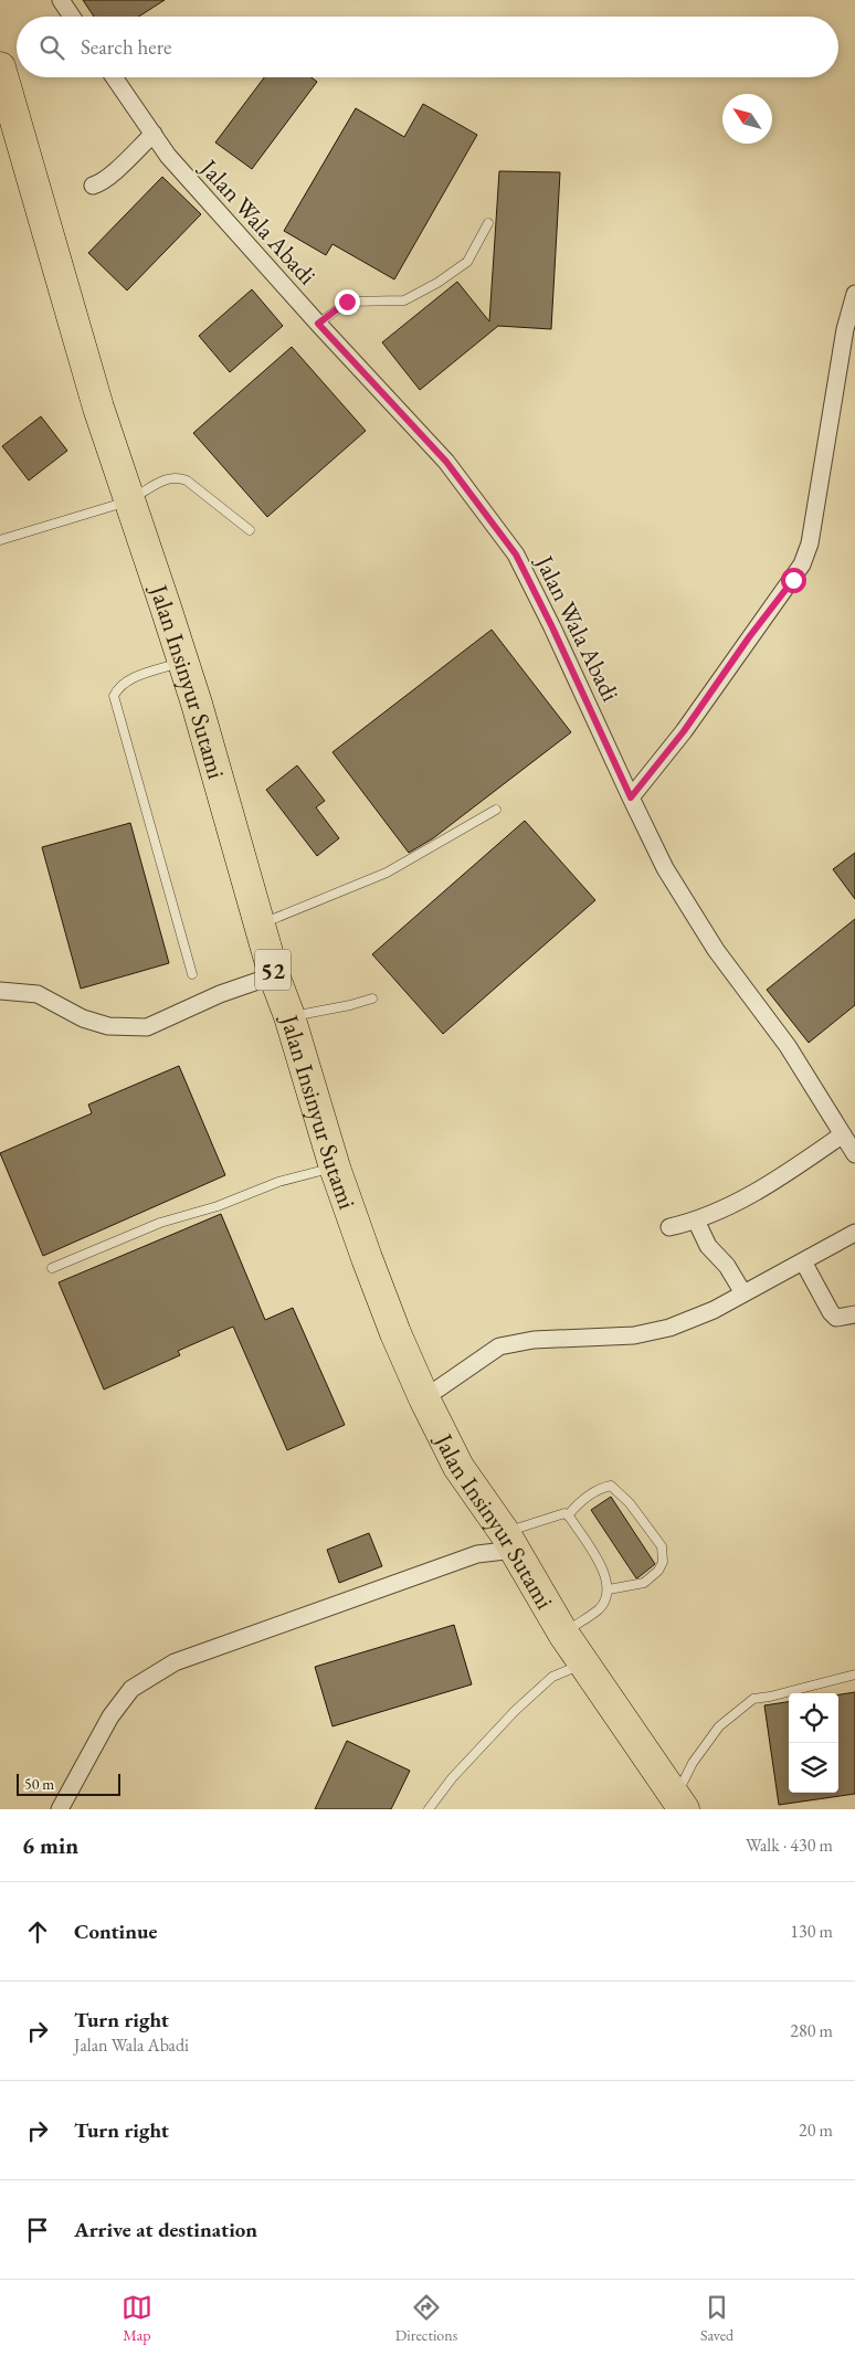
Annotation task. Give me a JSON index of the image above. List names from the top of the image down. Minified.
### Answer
{"streets":{"highway":["Jalan Insinyur Sutami","52"],"street":["Jalan Wala Abadi"]},"scale_bar":"50 m","north":"top left","page":{"search":"Search here","scale":"50 m","heading":["6 min","Walk · 430 m"],"list":[["Continue","130 m"],["Turn right","Jalan Wala Abadi","280 m"],["Turn right","20 m"],"Arrive at destination"],"nav":["Map","Directions","Saved"]}}
